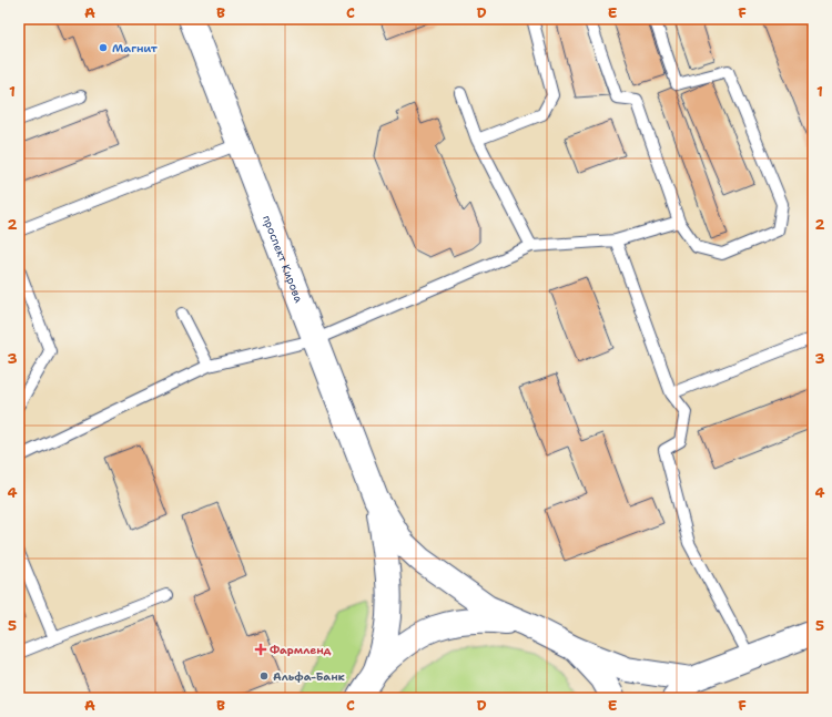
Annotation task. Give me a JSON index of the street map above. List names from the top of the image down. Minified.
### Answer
{"streets":{"main road":["проспект Кирова"]},"places":{"other":["Магнит","Альфа-Банк"],"health":["Фармленд"]},"grid":{"columns":["A","B","C","D","E","F"],"rows":["1","2","3","4","5"]}}
